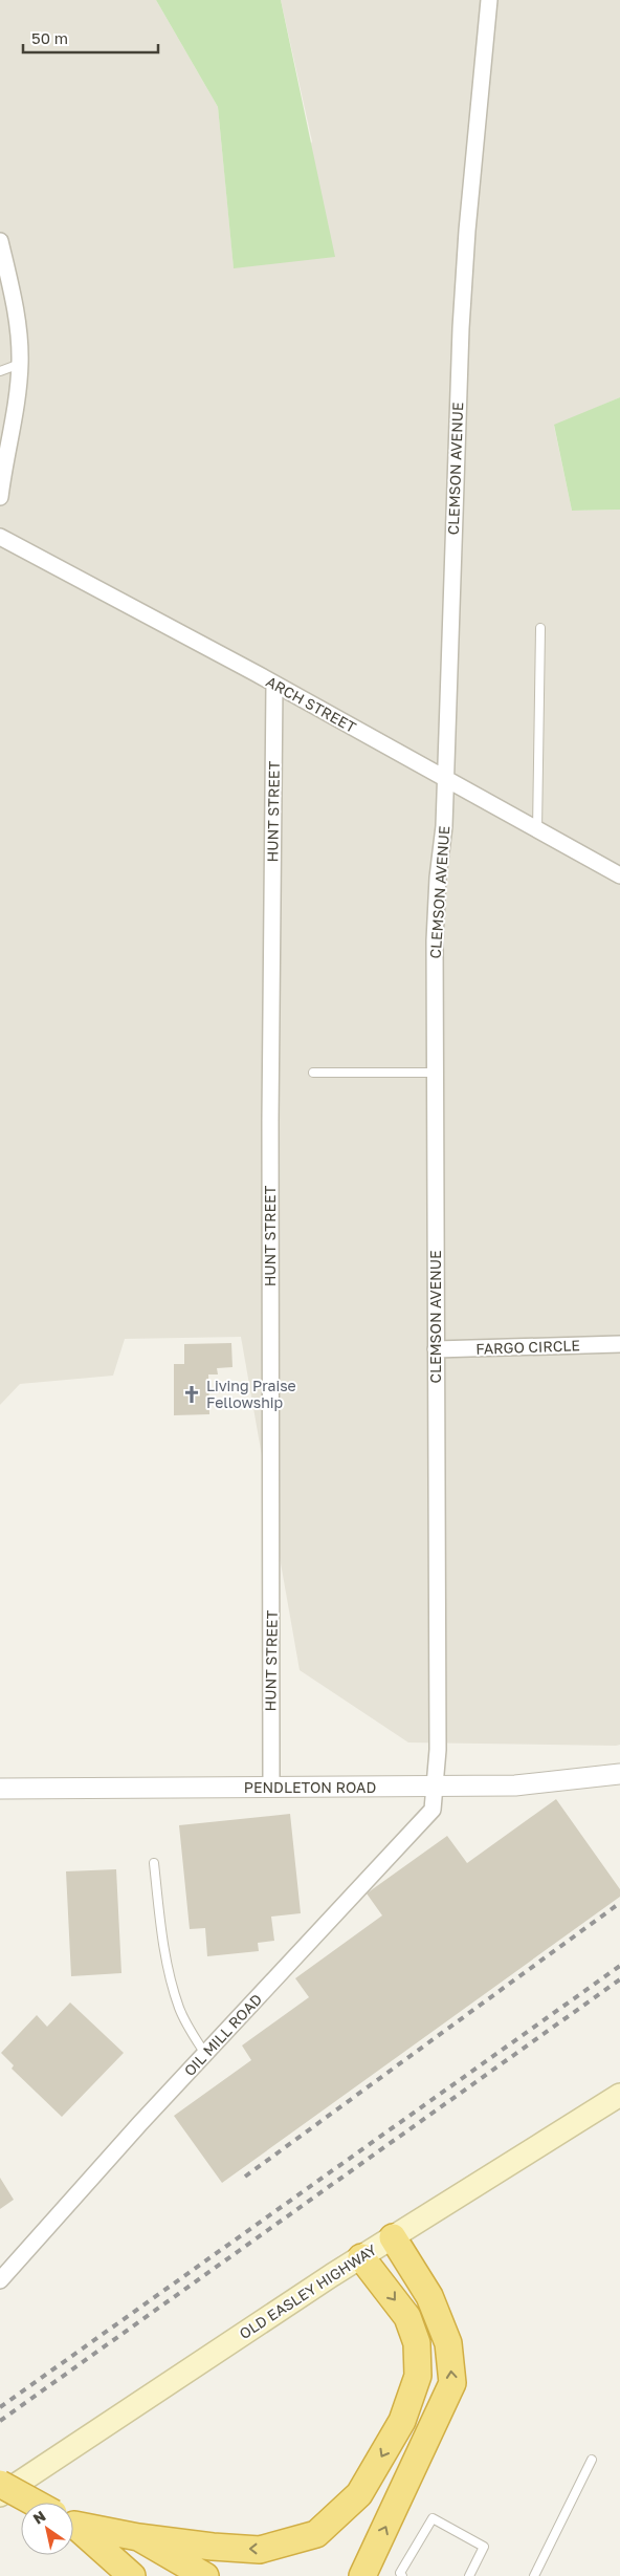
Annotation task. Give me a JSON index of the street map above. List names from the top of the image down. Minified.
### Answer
{"streets":{"main road":["OLD EASLEY HIGHWAY"],"street":["CLEMSON AVENUE","ARCH STREET","HUNT STREET","FARGO CIRCLE","PENDLETON ROAD","OIL MILL ROAD"]},"crossings":[["CLEMSON AVENUE","ARCH STREET"],["CLEMSON AVENUE","FARGO CIRCLE"],["CLEMSON AVENUE","PENDLETON ROAD"],["CLEMSON AVENUE","OIL MILL ROAD"],["ARCH STREET","HUNT STREET"],["HUNT STREET","PENDLETON ROAD"],["PENDLETON ROAD","OIL MILL ROAD"]],"places":{"church":["Living Praise Fellowship"]},"scale_bar":"50 m","north":"top left"}
